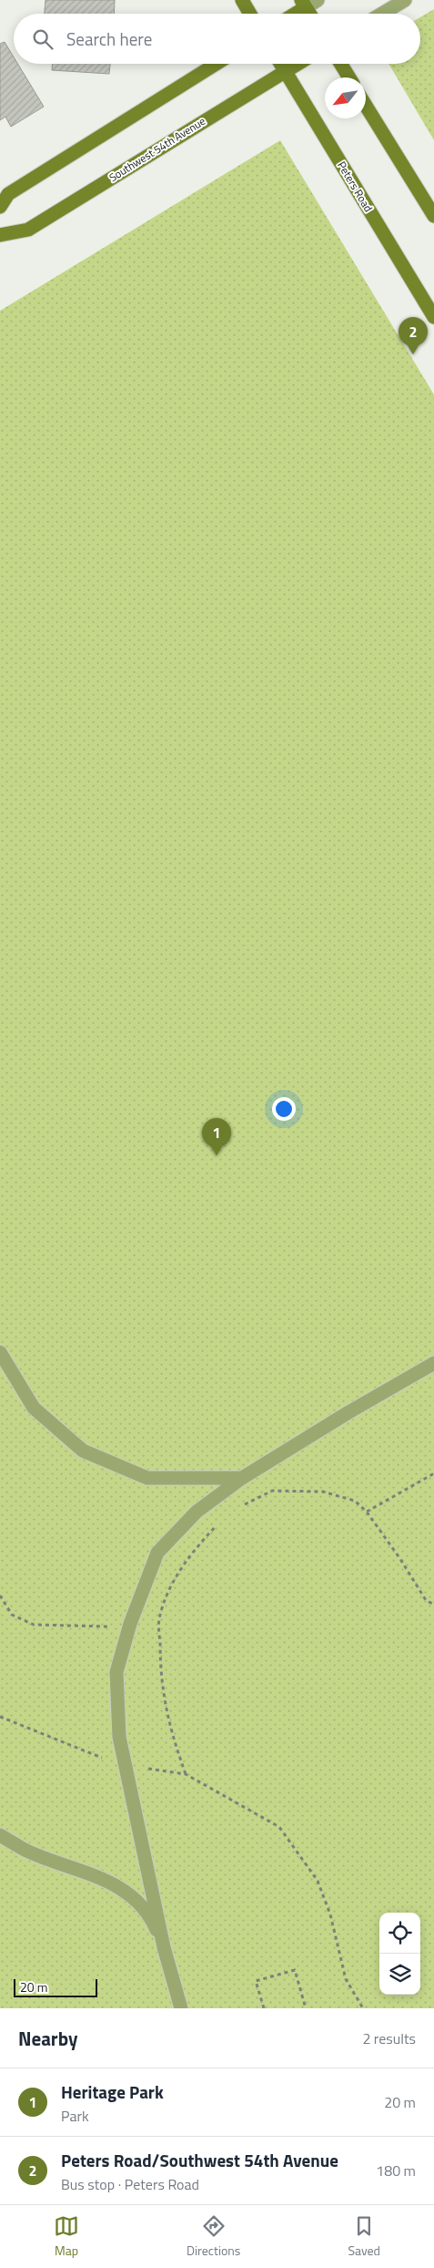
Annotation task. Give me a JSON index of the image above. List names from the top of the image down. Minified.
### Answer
{"streets":{"street":["Southwest 54th Avenue","Peters Road"]},"crossings":[["Southwest 54th Avenue","Peters Road"]],"scale_bar":"20 m","north":"bottom left","page":{"search":"Search here","pins":["2","1"],"scale":"20 m","heading":["Nearby","2 results"],"list":[{"mark":"1","name":"Heritage Park","note":"Park","value":"20 m"},{"mark":"2","name":"Peters Road/Southwest 54th Avenue","note":"Bus stop · Peters Road","value":"180 m"}],"nav":["Map","Directions","Saved"]}}
